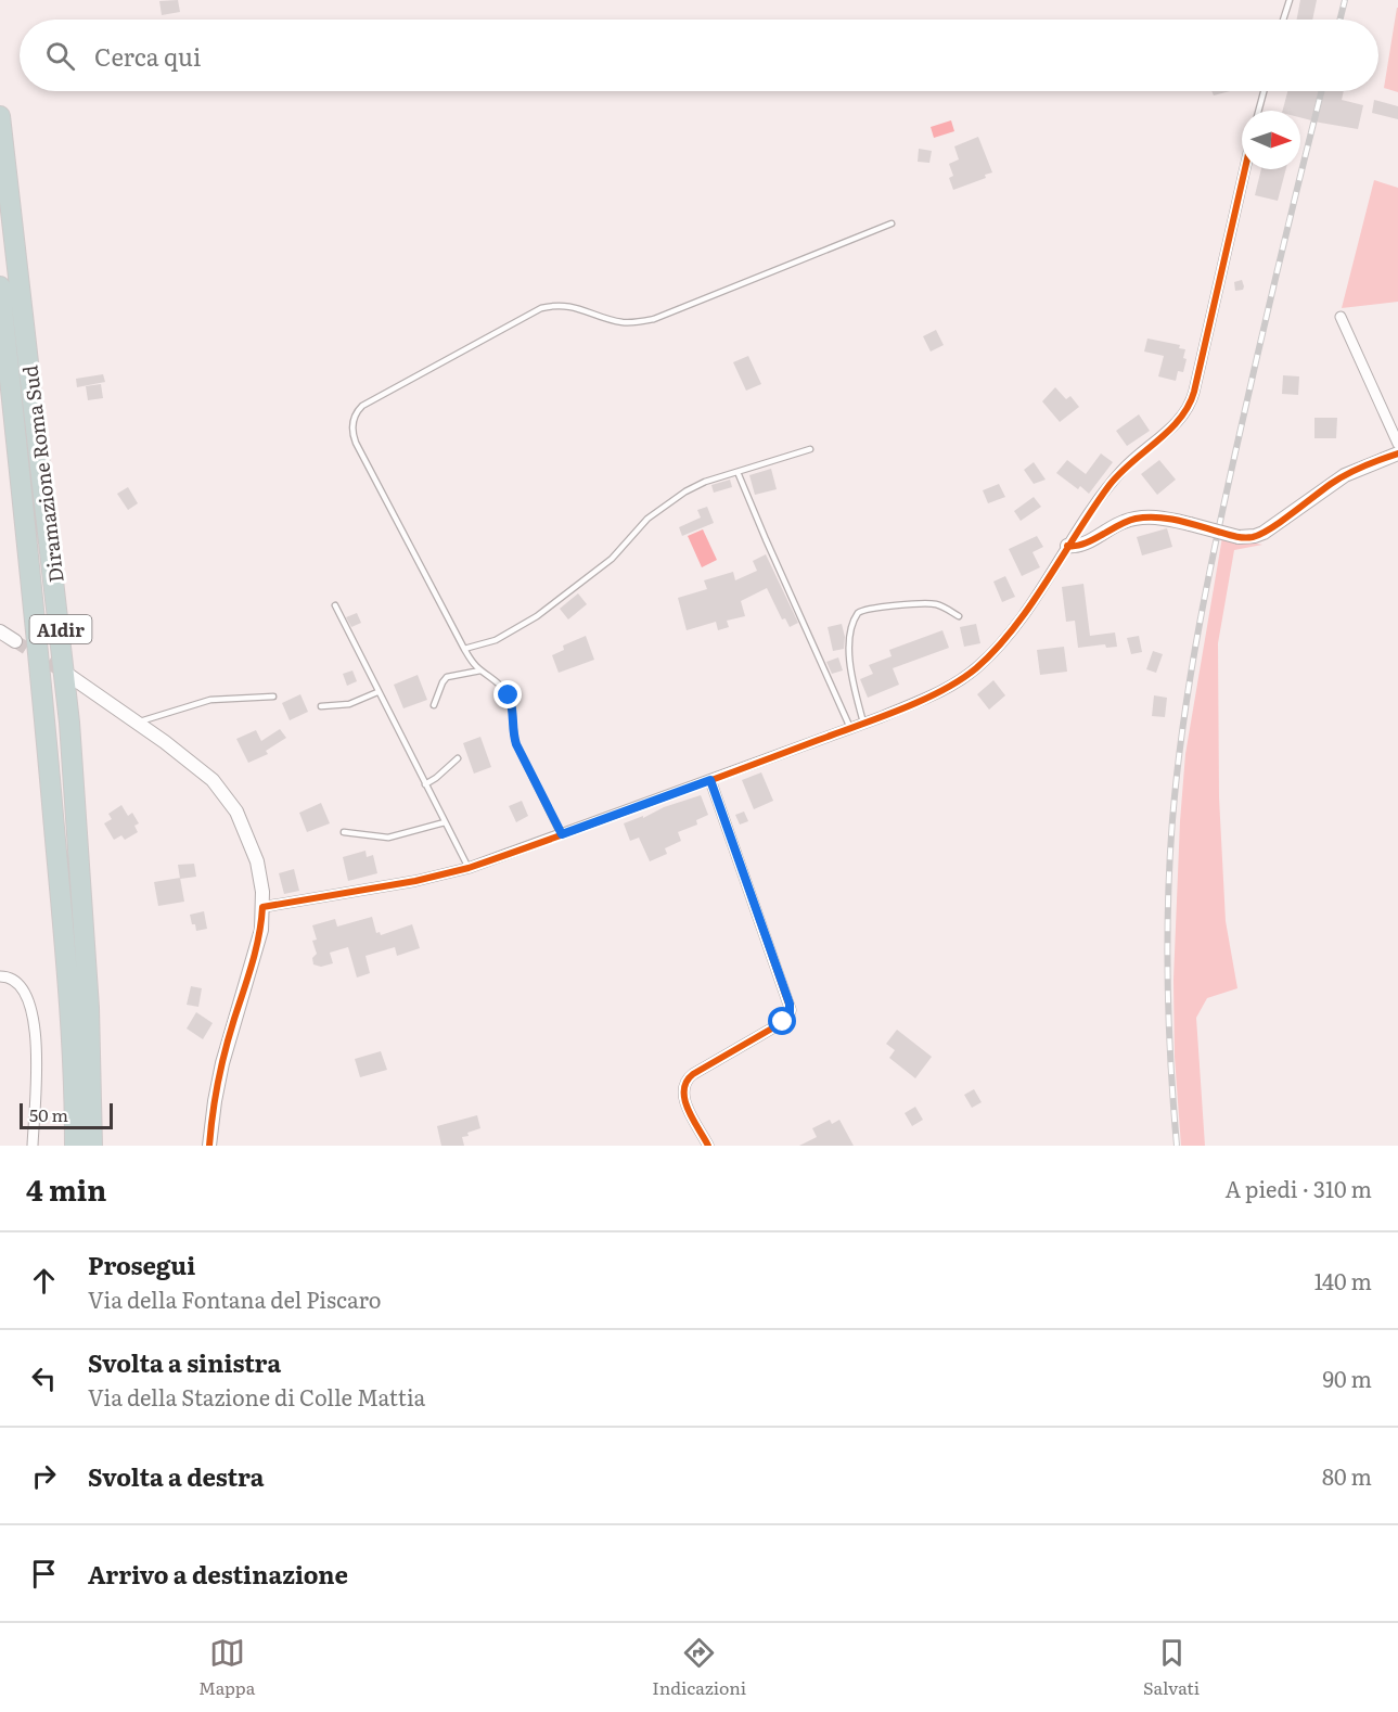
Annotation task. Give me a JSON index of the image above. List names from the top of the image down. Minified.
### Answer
{"streets":{"highway":["Diramazione Roma Sud","A1dir"]},"scale_bar":"50 m","north":"right","page":{"search":"Cerca qui","scale":"50 m","heading":["4 min","A piedi · 310 m"],"list":[["Prosegui","Via della Fontana del Piscaro","140 m"],["Svolta a sinistra","Via della Stazione di Colle Mattia","90 m"],["Svolta a destra","80 m"],"Arrivo a destinazione"],"nav":["Mappa","Indicazioni","Salvati"]}}
